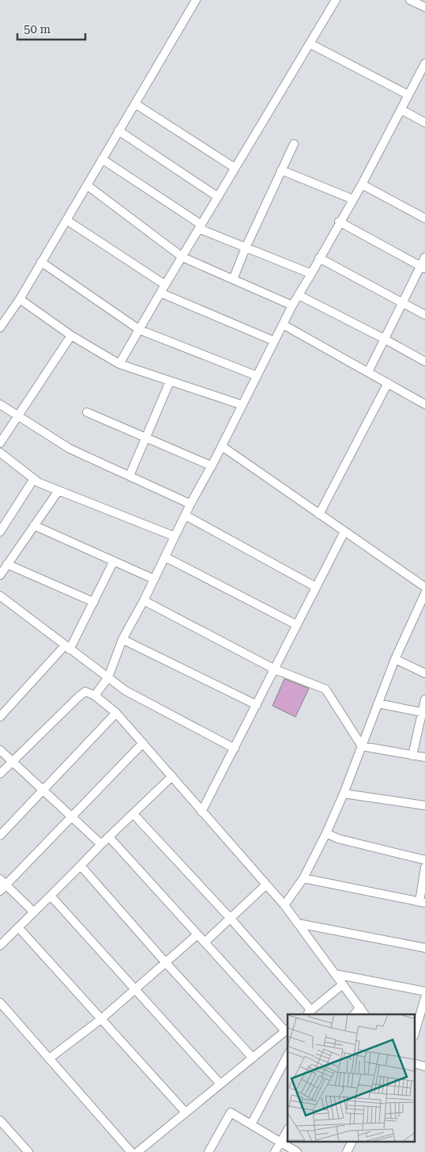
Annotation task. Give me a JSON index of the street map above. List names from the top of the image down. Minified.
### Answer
{"scale_bar":"50 m"}
